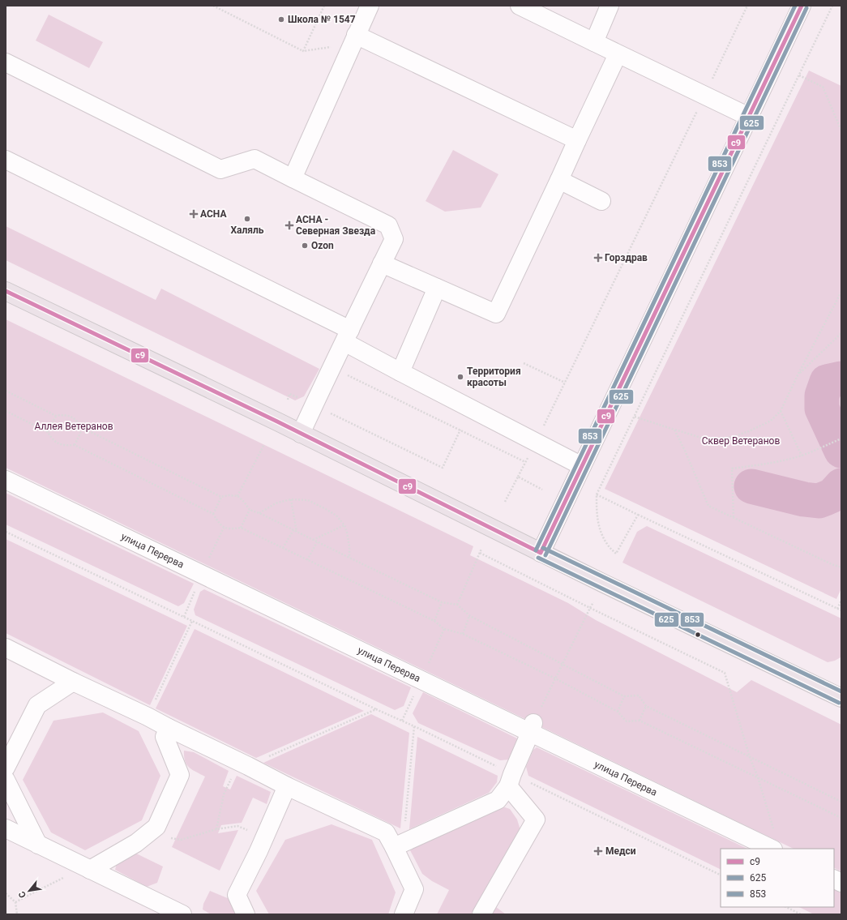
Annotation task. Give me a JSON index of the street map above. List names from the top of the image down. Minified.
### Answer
{"streets":{"street":["улица Перерва"]},"parks":["Аллея Ветеранов","Сквер Ветеранов"],"places":{"other":["Школа № 1547","Халяль","Ozon","Территория красоты"],"health":["АСНА","АСНА - Северная Звезда","Горздрав","Медси"]},"lines":["transit line с9","transit line 853","transit line 625"],"legend":["с9","625","853"],"north":"bottom left"}
